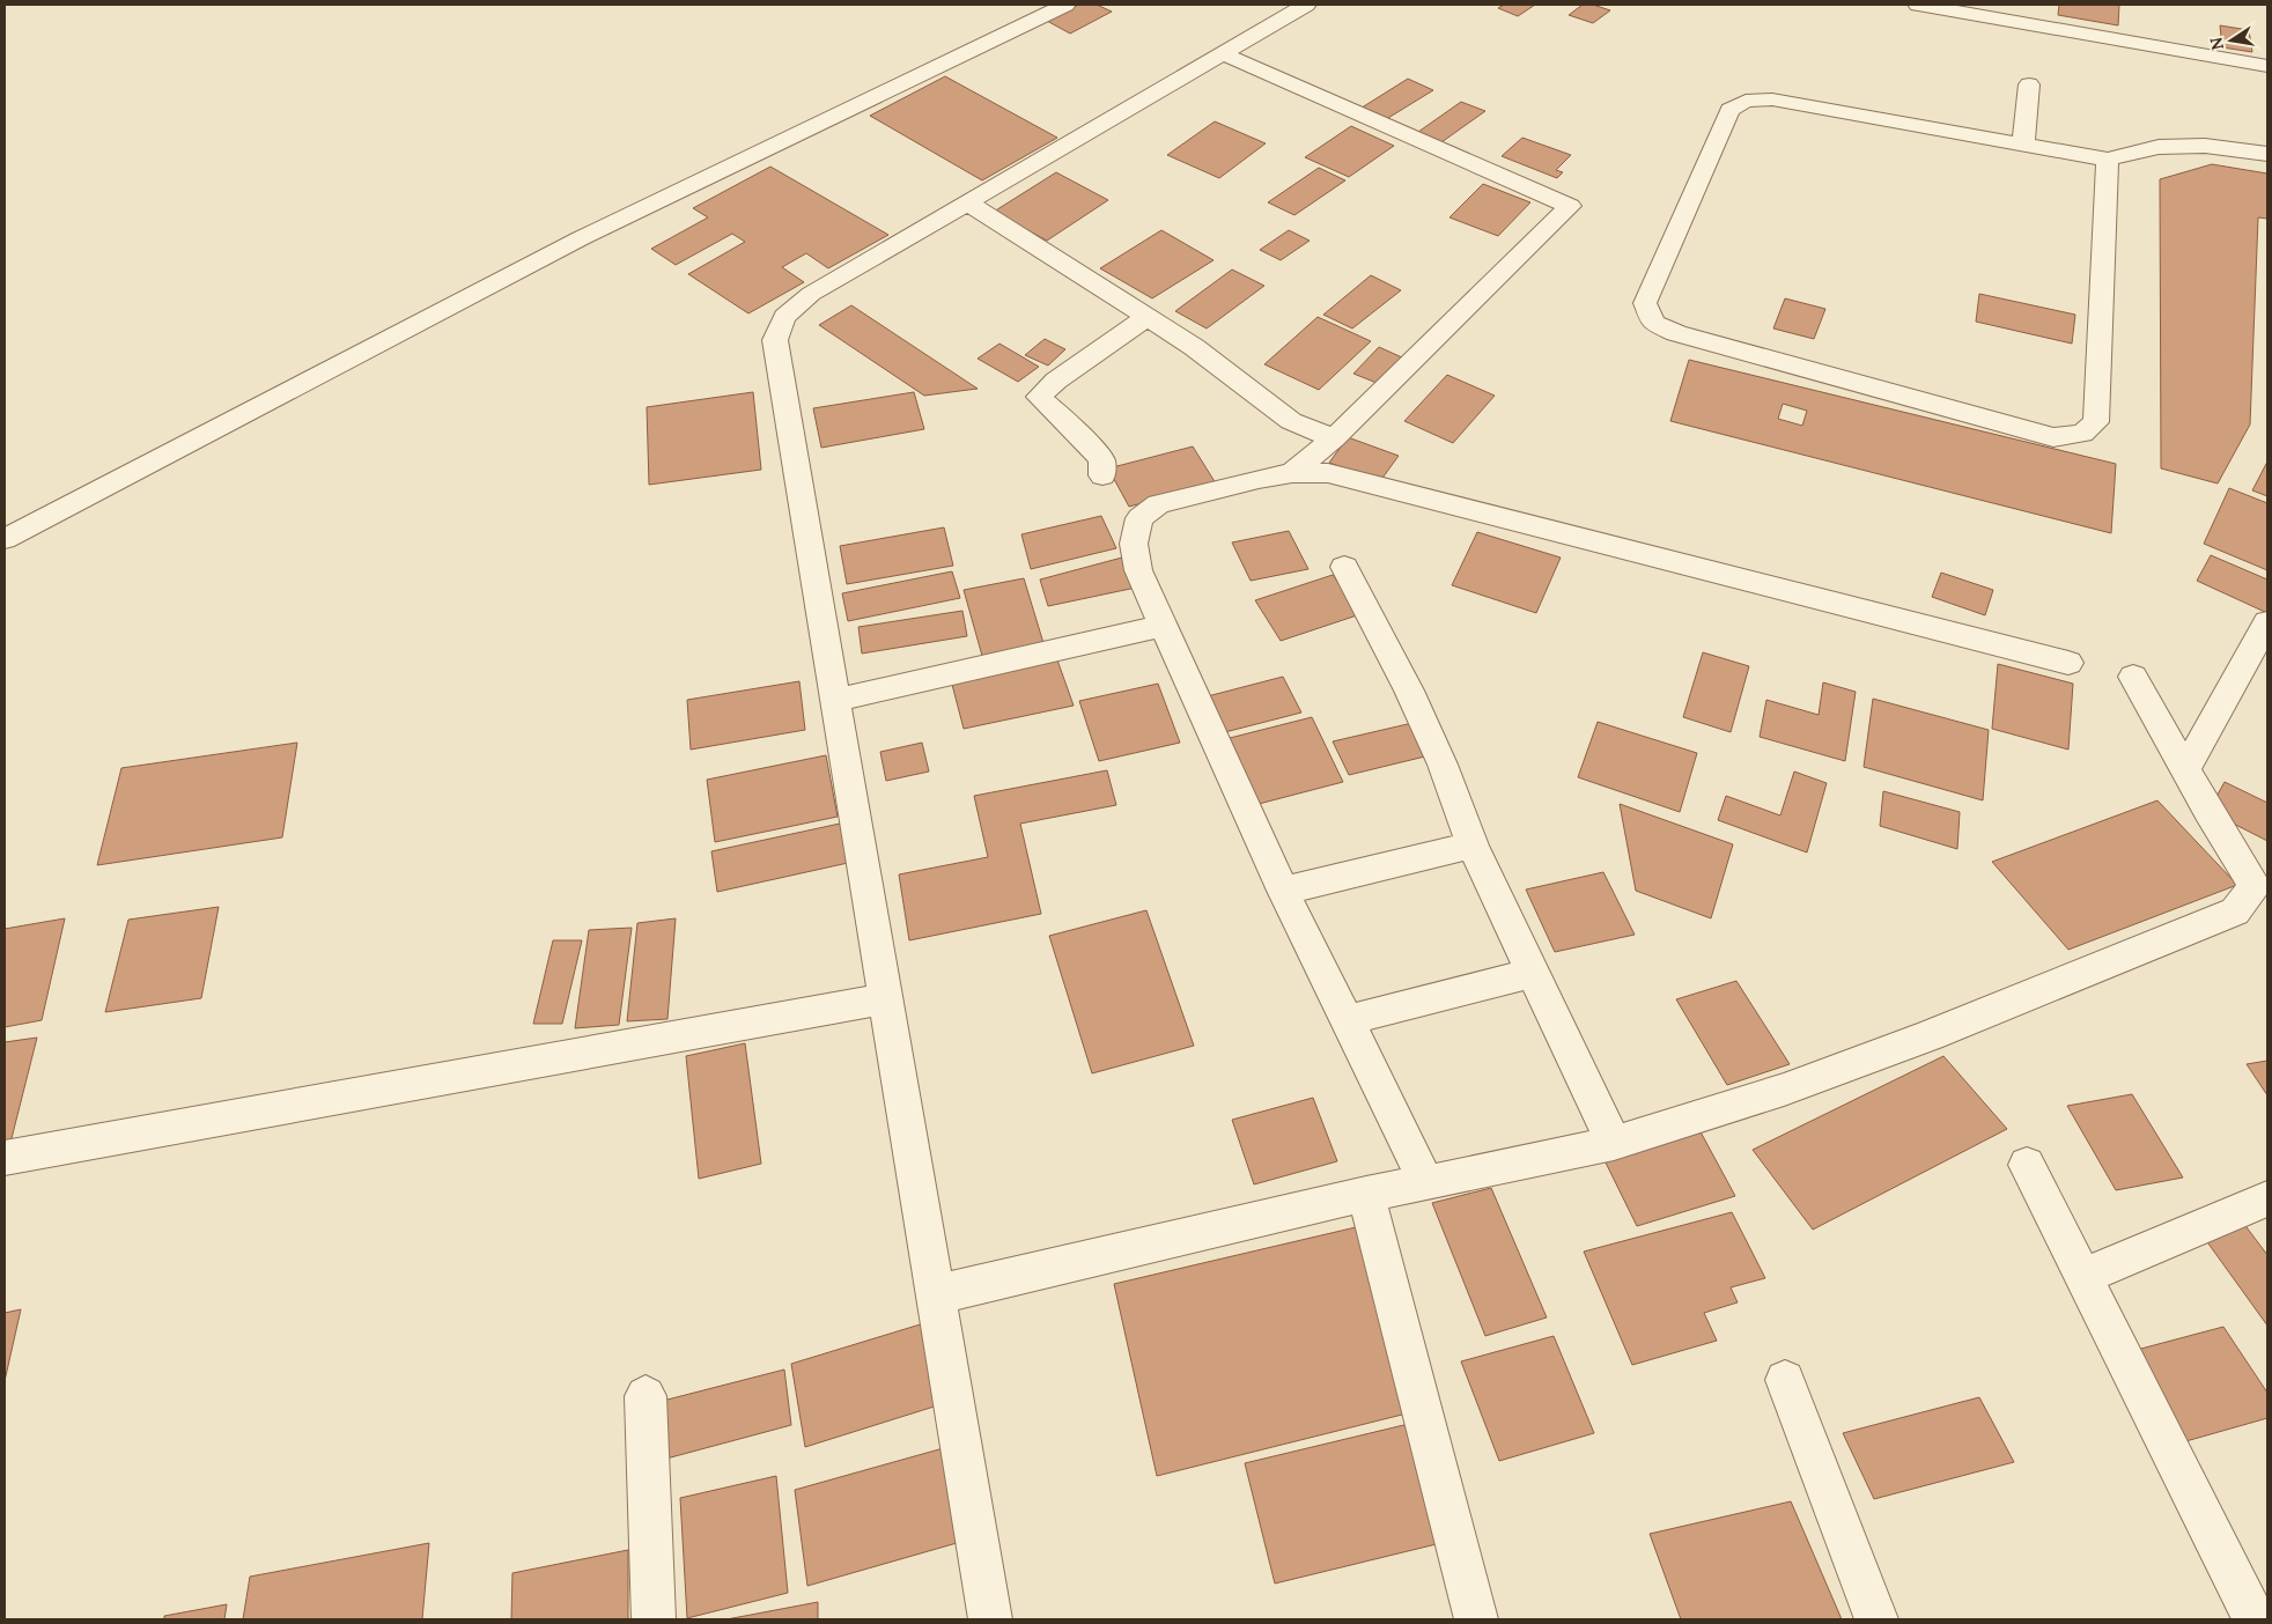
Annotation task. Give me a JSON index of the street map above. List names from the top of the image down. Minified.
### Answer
{"north":"left"}
